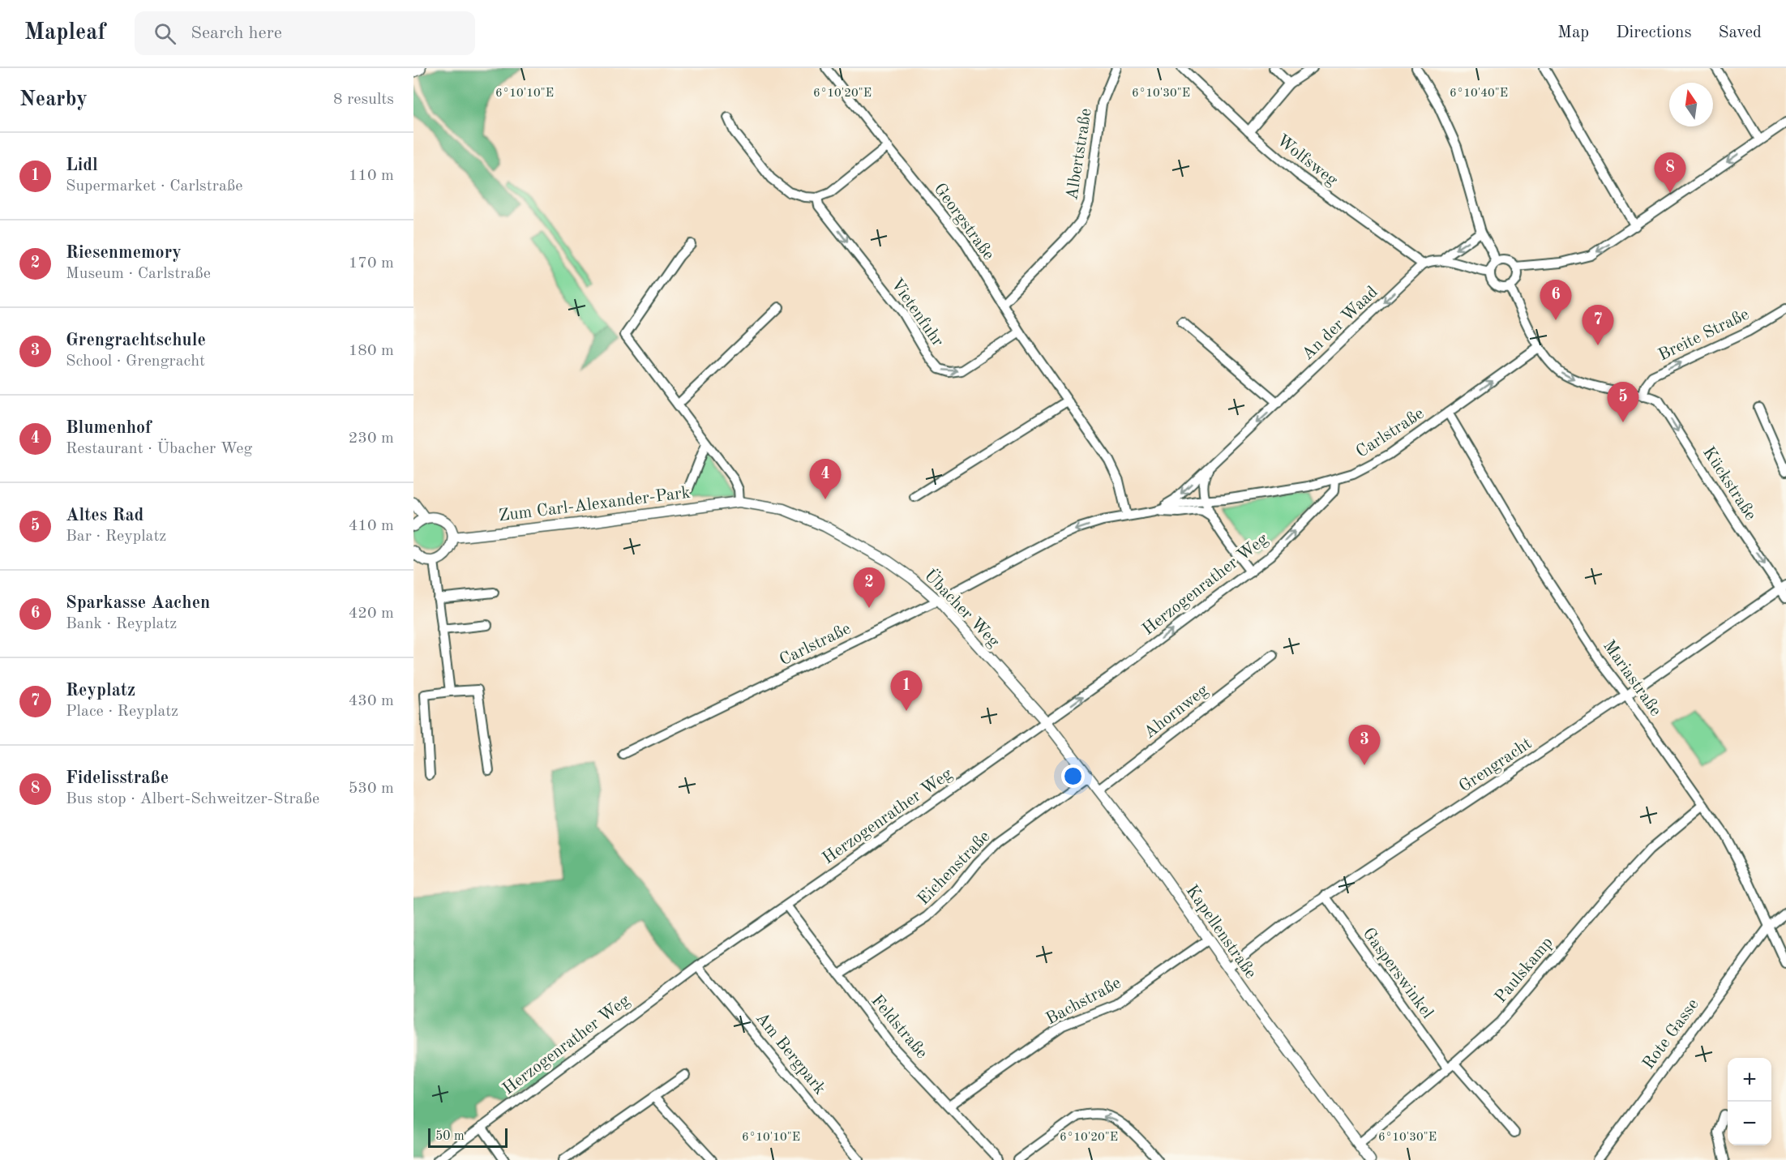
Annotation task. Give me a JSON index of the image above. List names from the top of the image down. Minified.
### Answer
{"streets":{"street":["Albertstraße","Wolfsweg","Georgstraße","Vietenfuhr","An der Waad","Breite Straße","Carlstraße","Kückstraße","Zum Carl-Alexander-Park","Herzogenrather Weg","Übacher Weg","Mariastraße","Ahornweg","Grengracht","Eichenstraße","Kapellenstraße","Paulskamp","Gasperswinkel","Bachstraße","Feldstraße","Rote Gasse","Am Bergpark"]},"crossings":[["Albertstraße","Georgstraße"],["Wolfsweg","An der Waad"],["Georgstraße","Vietenfuhr"],["Georgstraße","Carlstraße"],["An der Waad","Carlstraße"],["Breite Straße","Kückstraße"],["Carlstraße","Kückstraße"],["Carlstraße","Herzogenrather Weg"],["Carlstraße","Übacher Weg"],["Carlstraße","Mariastraße"],["Kückstraße","Grengracht"],["Zum Carl-Alexander-Park","Übacher Weg"],["Herzogenrather Weg","Übacher Weg"],["Herzogenrather Weg","Kapellenstraße"],["Herzogenrather Weg","Feldstraße"],["Herzogenrather Weg","Am Bergpark"],["Übacher Weg","Kapellenstraße"],["Mariastraße","Grengracht"],["Mariastraße","Paulskamp"],["Mariastraße","Rote Gasse"],["Ahornweg","Kapellenstraße"],["Grengracht","Kapellenstraße"],["Grengracht","Gasperswinkel"],["Eichenstraße","Kapellenstraße"],["Eichenstraße","Feldstraße"],["Kapellenstraße","Paulskamp"],["Kapellenstraße","Bachstraße"],["Paulskamp","Gasperswinkel"],["Bachstraße","Feldstraße"]],"one_way":["Vietenfuhr","An der Waad","Breite Straße","Kückstraße"],"scale_bar":"50 m","north":"top","page":{"header":"Mapleaf","search":"Search here","nav":["Map","Directions","Saved"],"heading":["Nearby","8 results"],"list":[{"mark":"1","name":"Lidl","note":"Supermarket · Carlstraße","value":"110 m"},{"mark":"2","name":"Riesenmemory","note":"Museum · Carlstraße","value":"170 m"},{"mark":"3","name":"Grengrachtschule","note":"School · Grengracht","value":"180 m"},{"mark":"4","name":"Blumenhof","note":"Restaurant · Übacher Weg","value":"230 m"},{"mark":"5","name":"Altes Rad","note":"Bar · Reyplatz","value":"410 m"},{"mark":"6","name":"Sparkasse Aachen","note":"Bank · Reyplatz","value":"420 m"},{"mark":"7","name":"Reyplatz","note":"Place · Reyplatz","value":"430 m"},{"mark":"8","name":"Fidelisstraße","note":"Bus stop · Albert-Schweitzer-Straße","value":"530 m"}],"pins":["8","6","7","5","4","2","1","3"],"map_buttons":["+","−"],"scale":"50 m"},"coordinates":["6°10'10\"E","6°10'20\"E","6°10'30\"E","6°10'40\"E"]}
